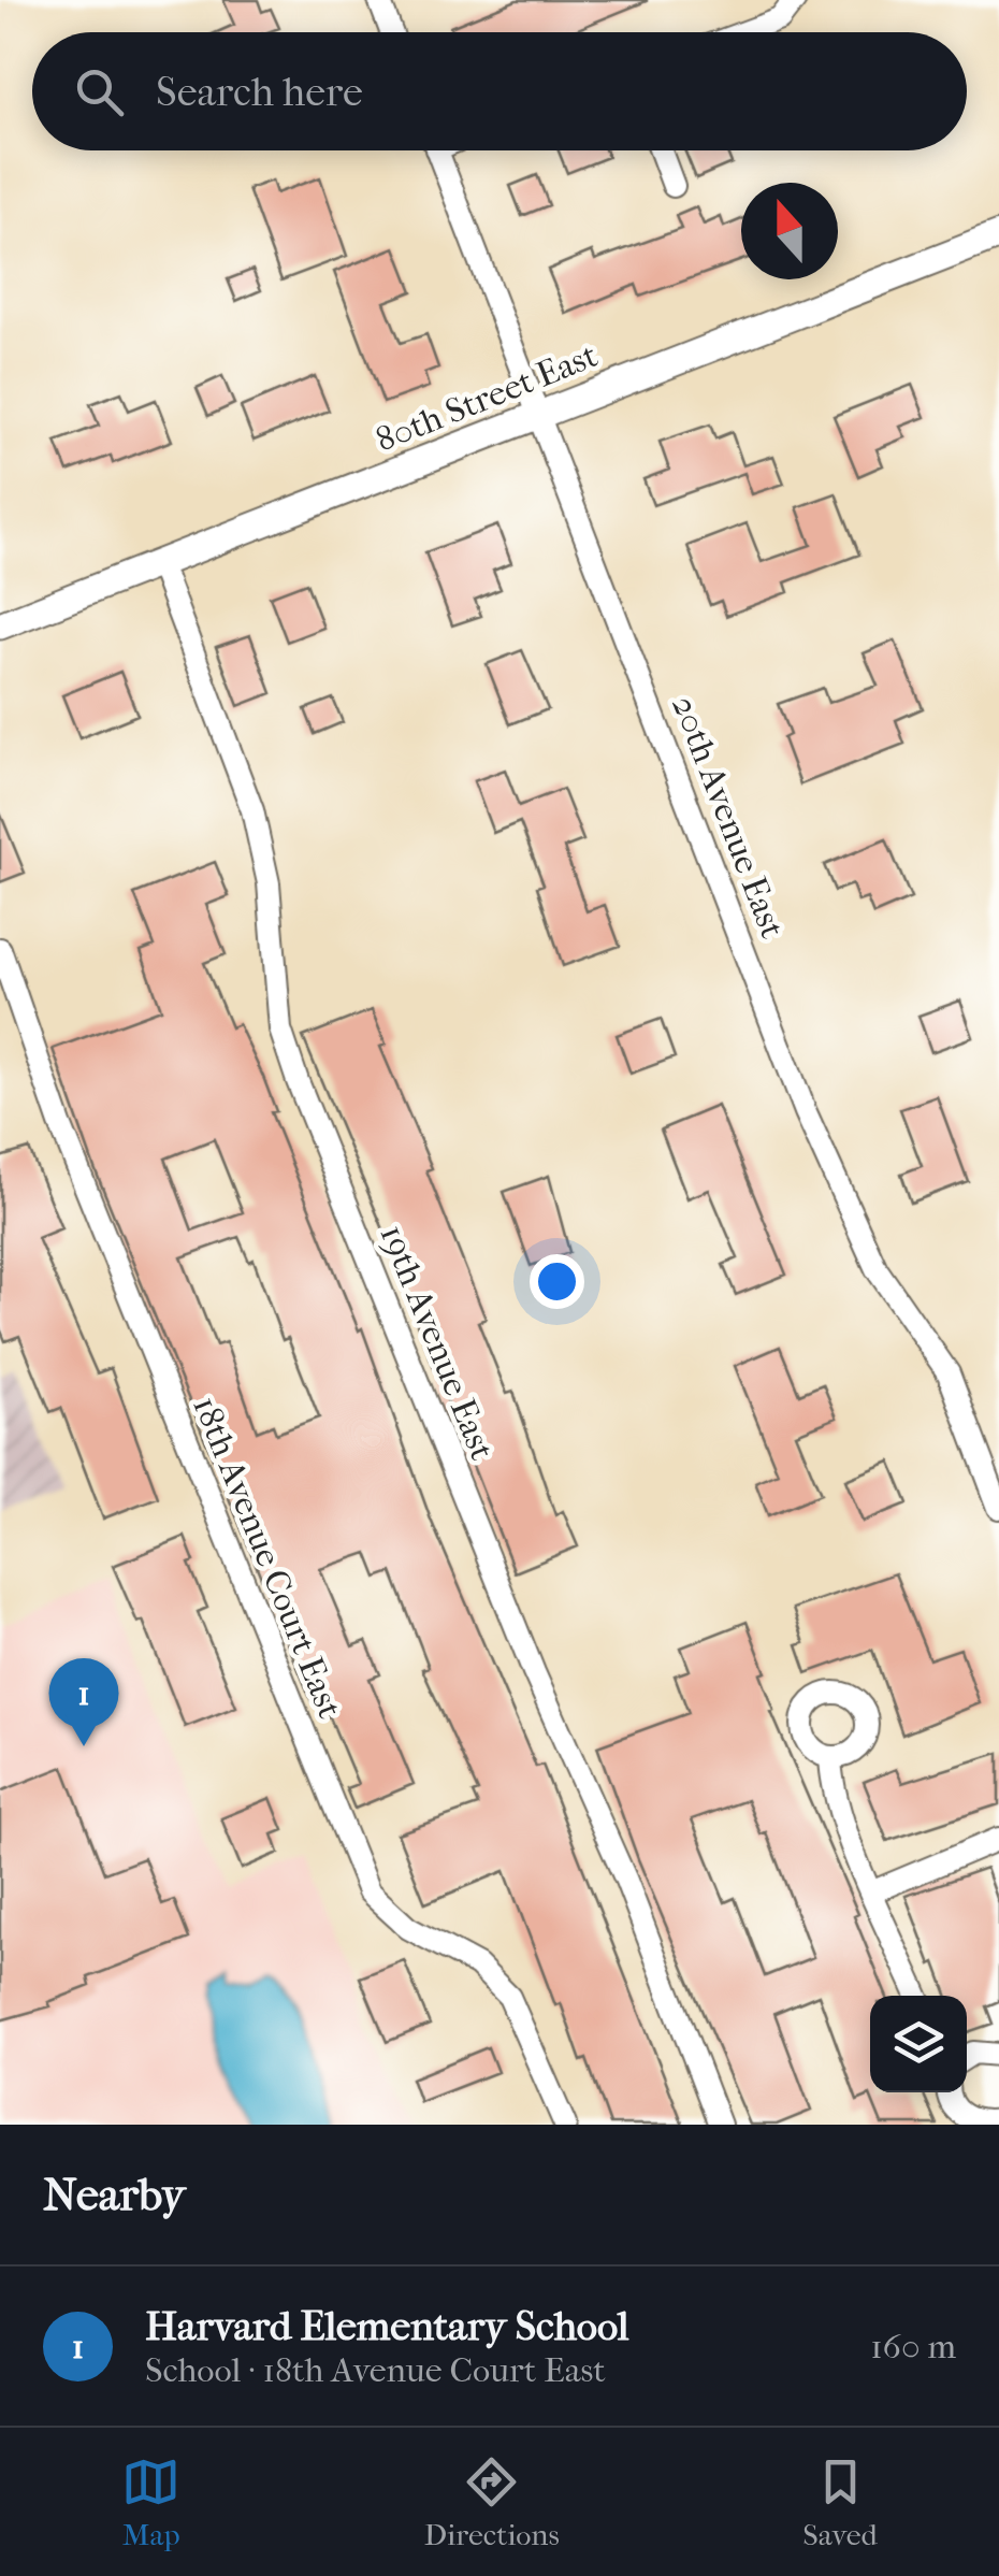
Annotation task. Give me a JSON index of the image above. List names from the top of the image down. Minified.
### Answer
{"streets":{"street":["80th Street East","20th Avenue East","19th Avenue East","18th Avenue Court East"]},"crossings":[["80th Street East","20th Avenue East"],["80th Street East","19th Avenue East"]],"north":"top","page":{"search":"Search here","pins":"1","heading":"Nearby","list":[{"mark":"1","name":"Harvard Elementary School","note":"School · 18th Avenue Court East","value":"160 m"}],"nav":["Map","Directions","Saved"]}}
